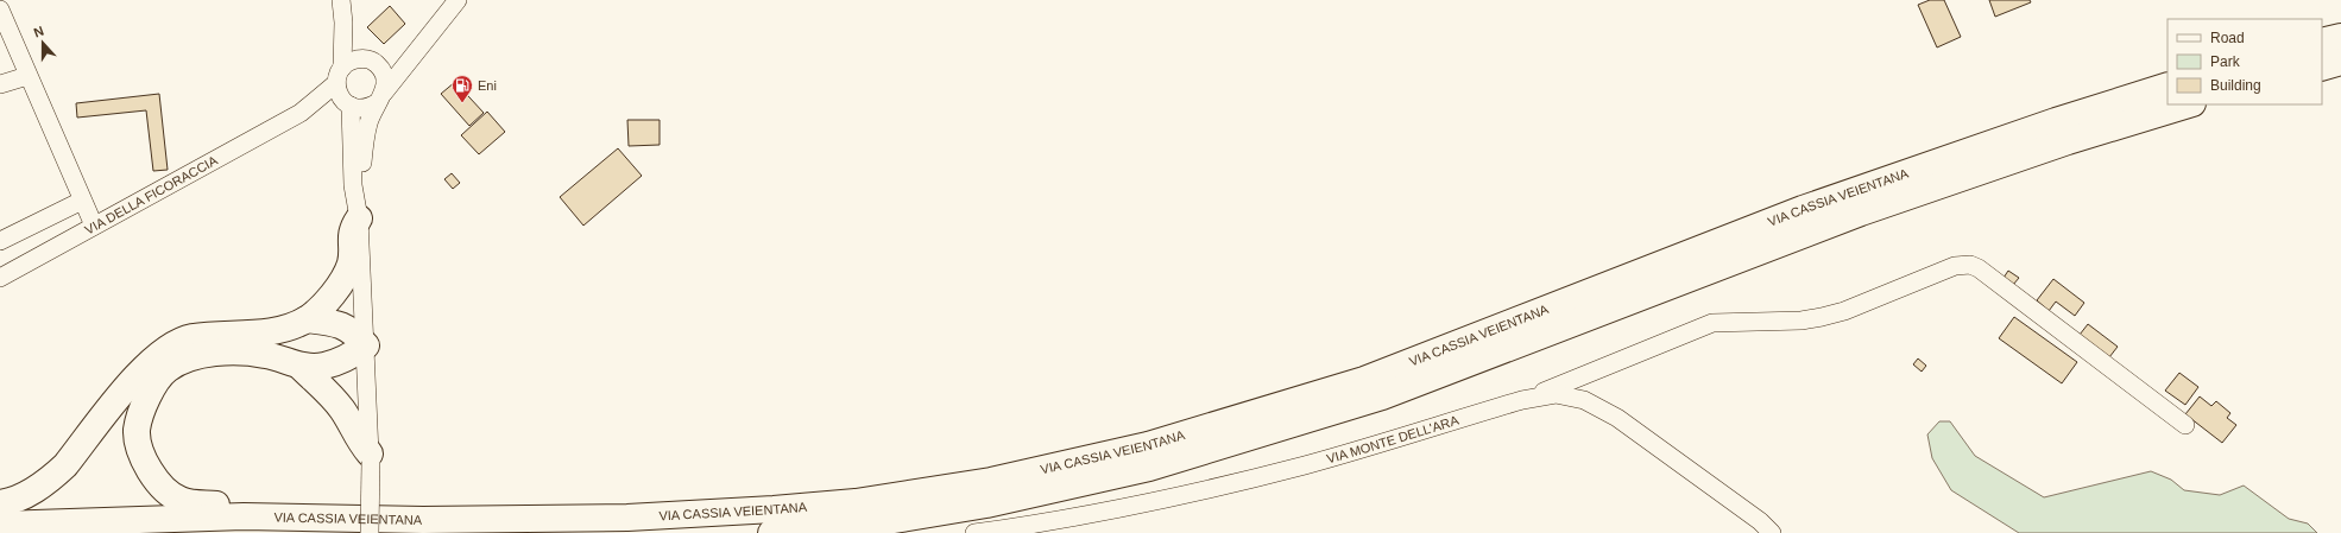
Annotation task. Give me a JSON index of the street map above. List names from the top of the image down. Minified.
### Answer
{"streets":{"highway":["VIA CASSIA VEIENTANA"],"street":["VIA DELLA FICORACCIA","VIA MONTE DELL'ARA"]},"places":{"fuel station":["Eni"]},"legend":["Road","Park","Building"],"north":"top"}
